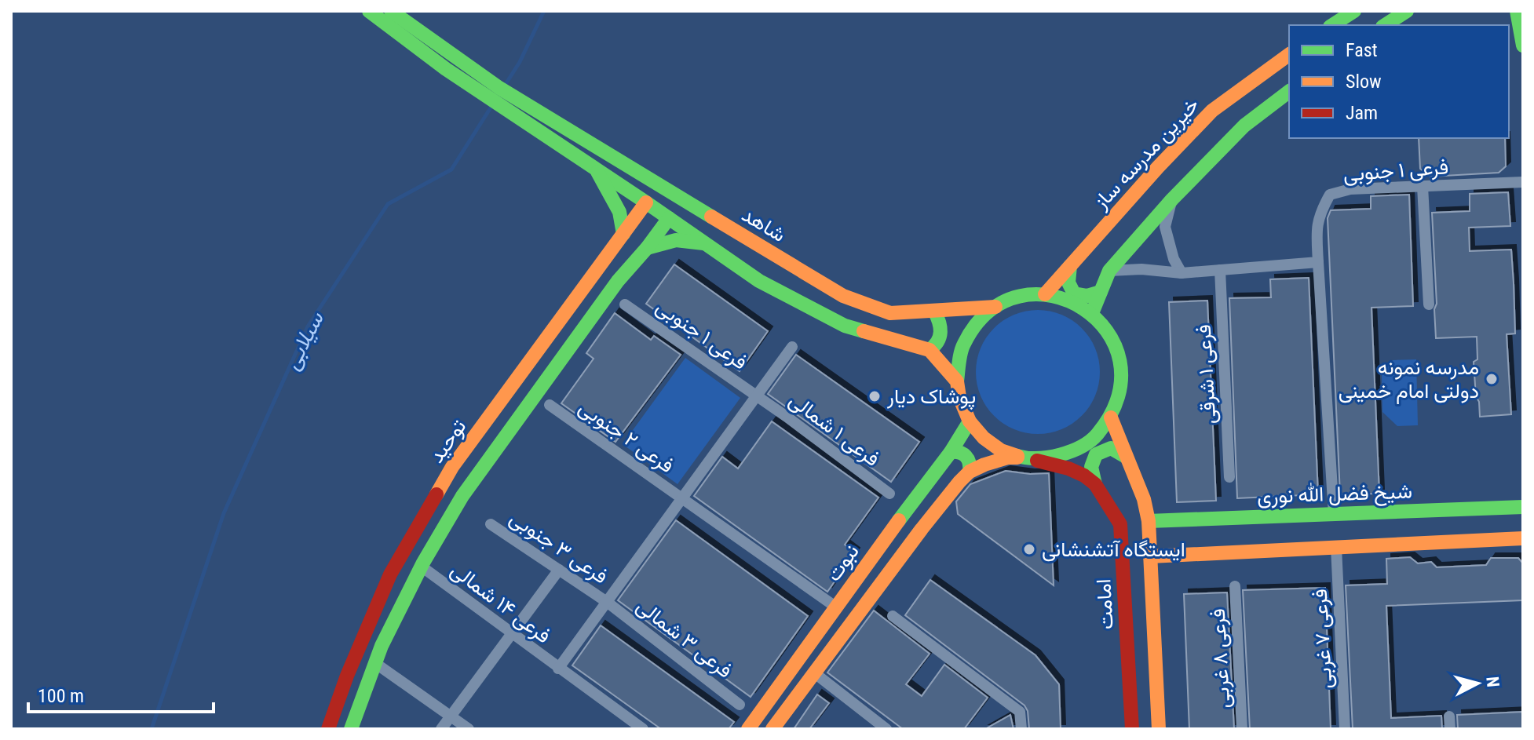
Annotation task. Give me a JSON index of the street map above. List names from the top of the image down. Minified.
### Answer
{"streets":{"main road":["خیرین مدرسه ساز","شاهد","توحید","شیخ فضل الله نوری","نبوت","امامت"],"street":["فرعی ۱ جنوبی","فرعی ۱ شرقی","فرعی ۱ شمالی","فرعی ۲ جنوبی","فرعی ۳ جنوبی","فرعی ۱۴ شمالی","فرعی ۳ شمالی","فرعی ۷ غربی","فرعی ۸ غربی"]},"crossings":[["خیرین مدرسه ساز","شاهد"],["خیرین مدرسه ساز","نبوت"],["خیرین مدرسه ساز","امامت"],["فرعی ۱ جنوبی","فرعی ۱ شمالی"],["شاهد","نبوت"],["شاهد","امامت"],["فرعی ۲ جنوبی","نبوت"],["فرعی ۳ جنوبی","فرعی ۳ شمالی"],["نبوت","امامت"]],"water":["سیلابی"],"places":["مدرسه نمونه دولتی امام خمینی","پوشاک دیار","ایستگاه آتشنشانی"],"legend":["Fast","Slow","Jam"],"scale_bar":"100 m","north":"right"}
